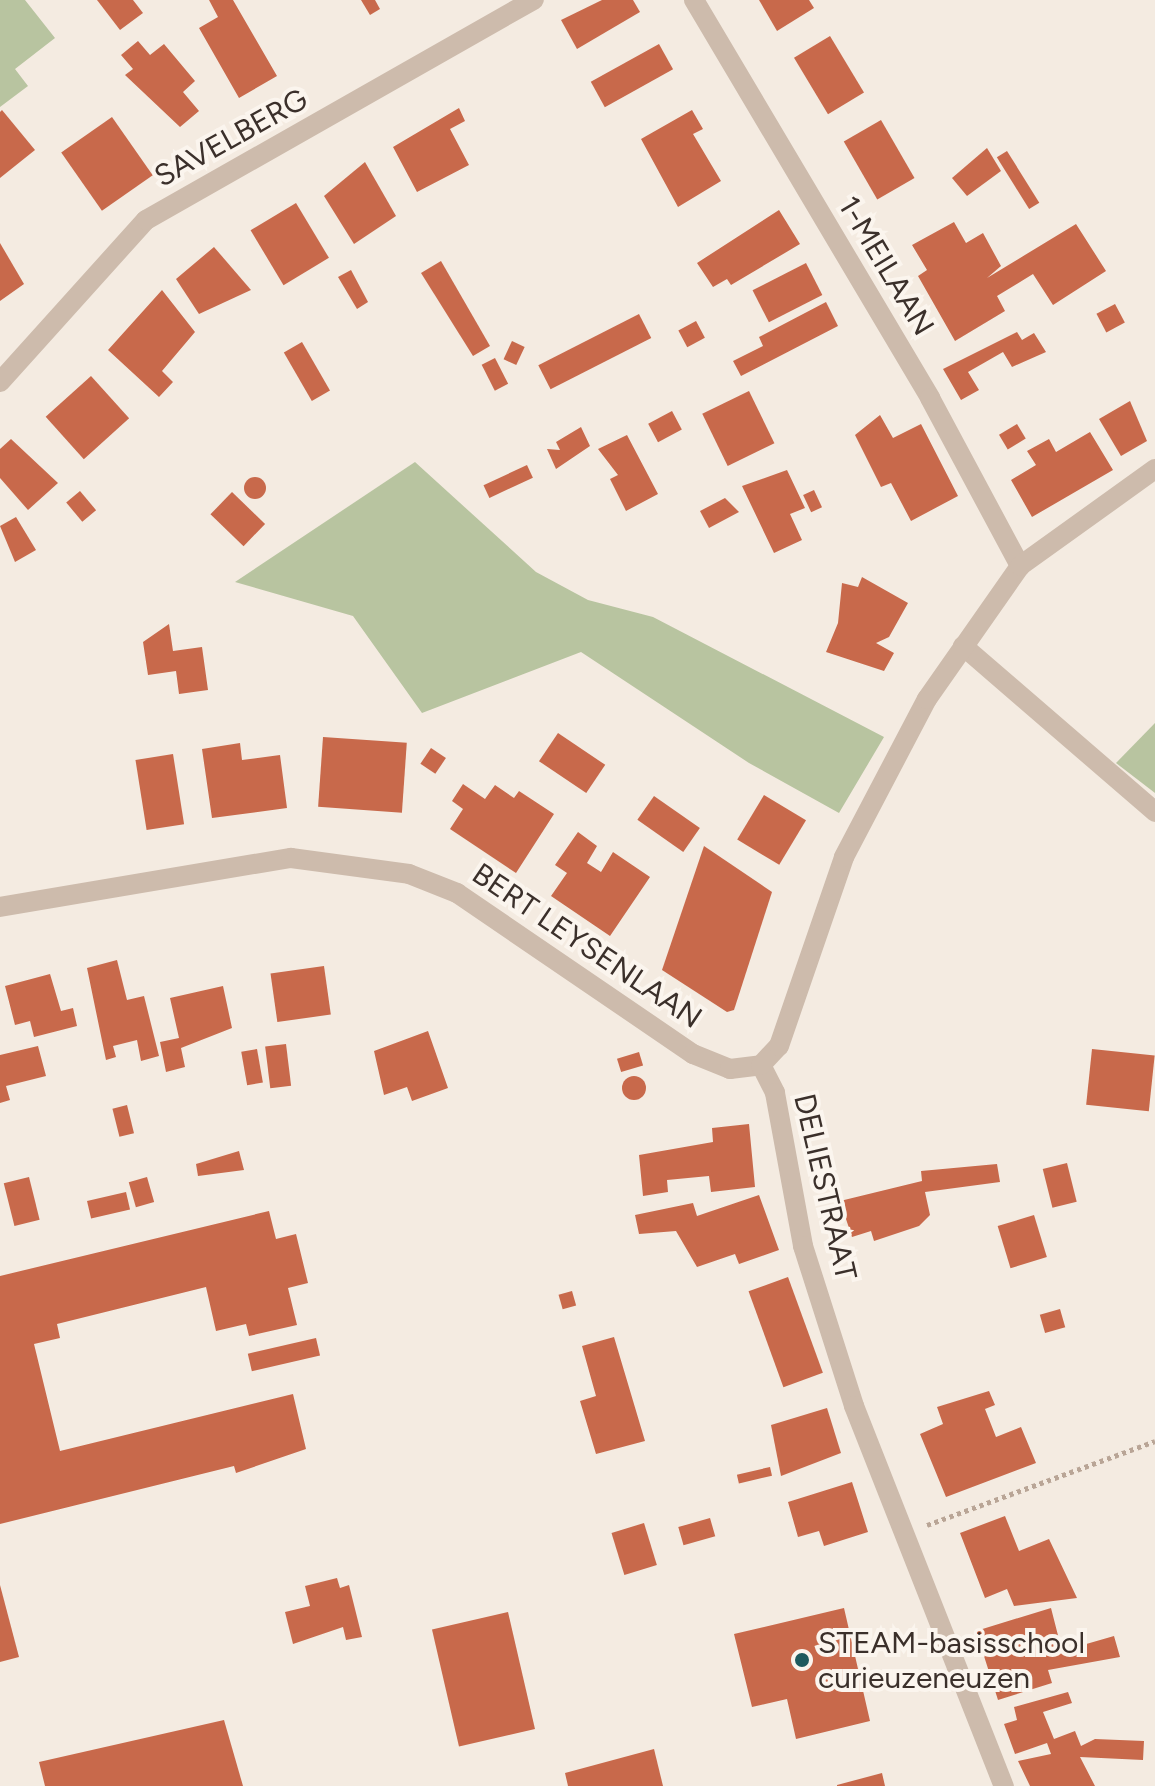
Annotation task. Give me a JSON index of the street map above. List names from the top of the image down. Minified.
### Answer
{"streets":{"street":["SAVELBERG","1-MEILAAN","BERT LEYSENLAAN","DELIESTRAAT"]},"crossings":[["1-MEILAAN","DELIESTRAAT"],["BERT LEYSENLAAN","DELIESTRAAT"]],"places":["STEAM-basisschool curieuzeneuzen"]}
